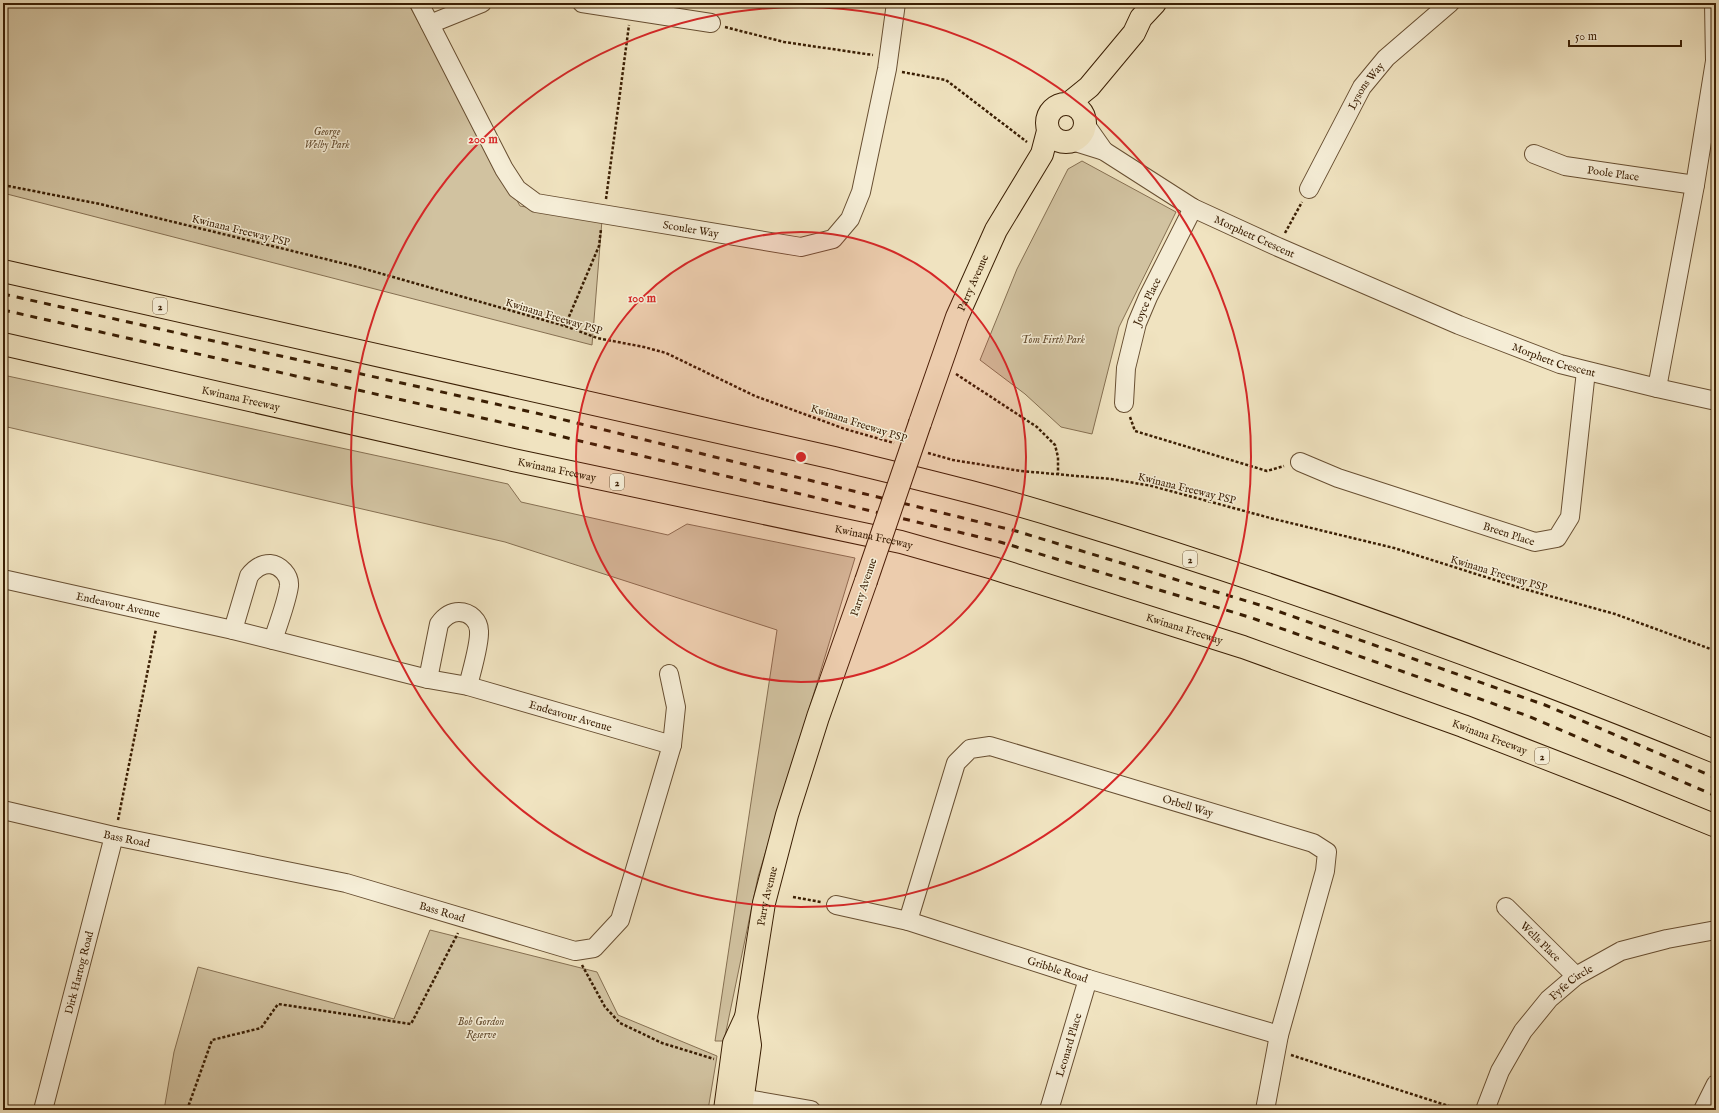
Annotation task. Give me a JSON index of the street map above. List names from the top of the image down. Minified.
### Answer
{"streets":{"main road":["Parry Avenue","2","Kwinana Freeway"],"street":["Lysons Way","Poole Place","Scouler Way","Morphett Crescent","Joyce Place","Breen Place","Endeavour Avenue","Orbell Way","Bass Road","Wells Place","Gribble Road","Dirk Hartog Road","Fyfe Circle","Leonard Place"],"path":["Kwinana Freeway PSP"]},"crossings":[["Morphett Crescent","Joyce Place"],["Morphett Crescent","Breen Place"],["Endeavour Avenue","Bass Road"],["Orbell Way","Gribble Road"],["Bass Road","Dirk Hartog Road"],["Wells Place","Fyfe Circle"],["Gribble Road","Leonard Place"]],"parks":["George Welby Park","Tom Firth Park","Bob Gordon Reserve"],"scale_bar":"50 m","rings":["200 m","100 m"]}
